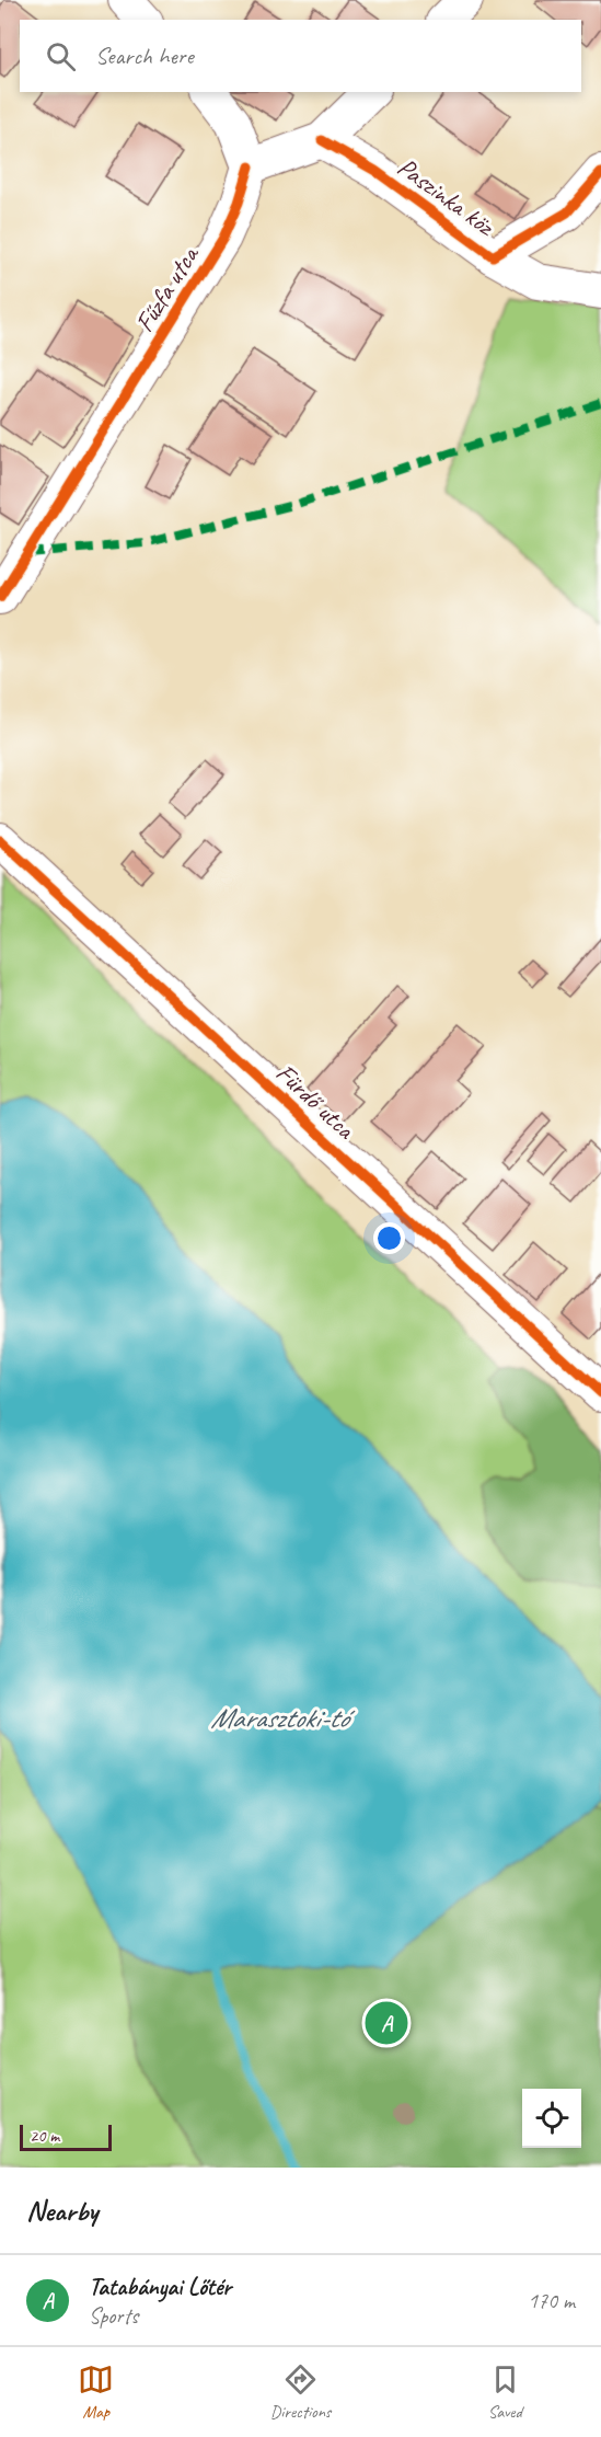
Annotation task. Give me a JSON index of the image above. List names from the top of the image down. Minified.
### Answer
{"streets":{"street":["Paszinka köz","Fűzfa utca","Fürdő utca"]},"water":["Marasztoki-tó"],"scale_bar":"20 m","page":{"search":"Search here","pins":"A","scale":"20 m","heading":"Nearby","list":[{"mark":"A","name":"Tatabányai Lőtér","note":"Sports","value":"170 m"}],"nav":["Map","Directions","Saved"]}}
